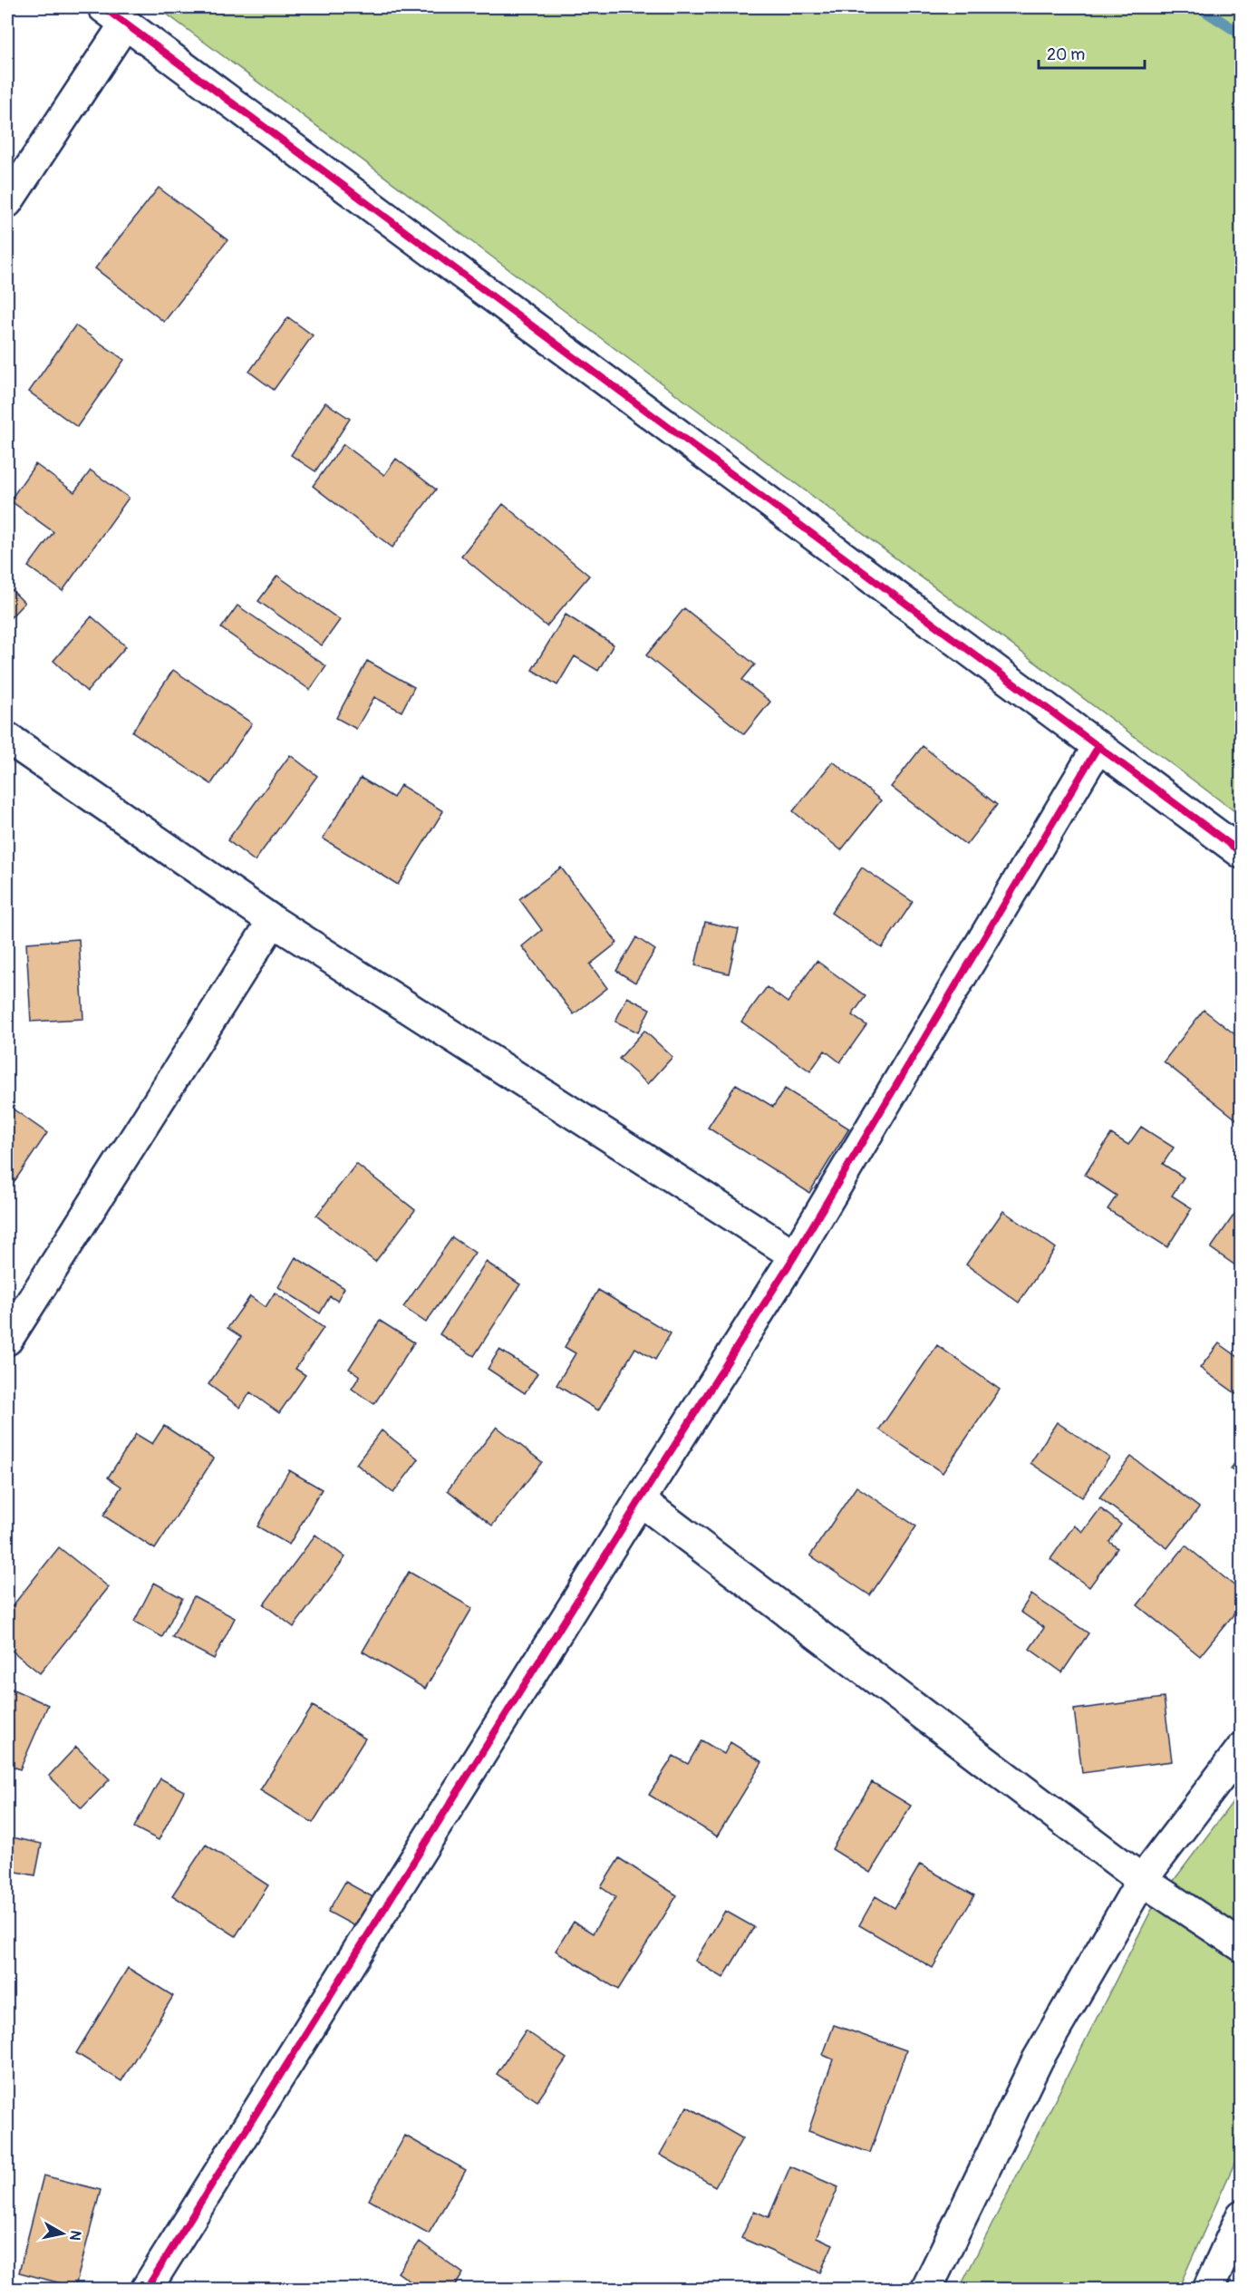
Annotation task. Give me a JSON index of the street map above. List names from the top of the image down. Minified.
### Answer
{"scale_bar":"20 m","north":"right"}
